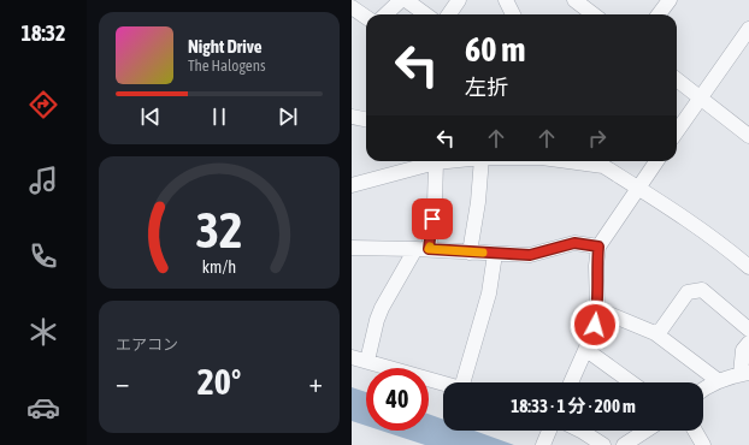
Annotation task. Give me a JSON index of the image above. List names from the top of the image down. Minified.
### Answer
{"page":{"tabs":"18:32","turn":["60 m","左折"],"song":["Night Drive","The Halogens"],"tile":"エアコン","heat":["−","20°","+"],"limit":"40","trip":"18:33 · 1 分 · 200 m","gauge":["32","km/h"]}}
